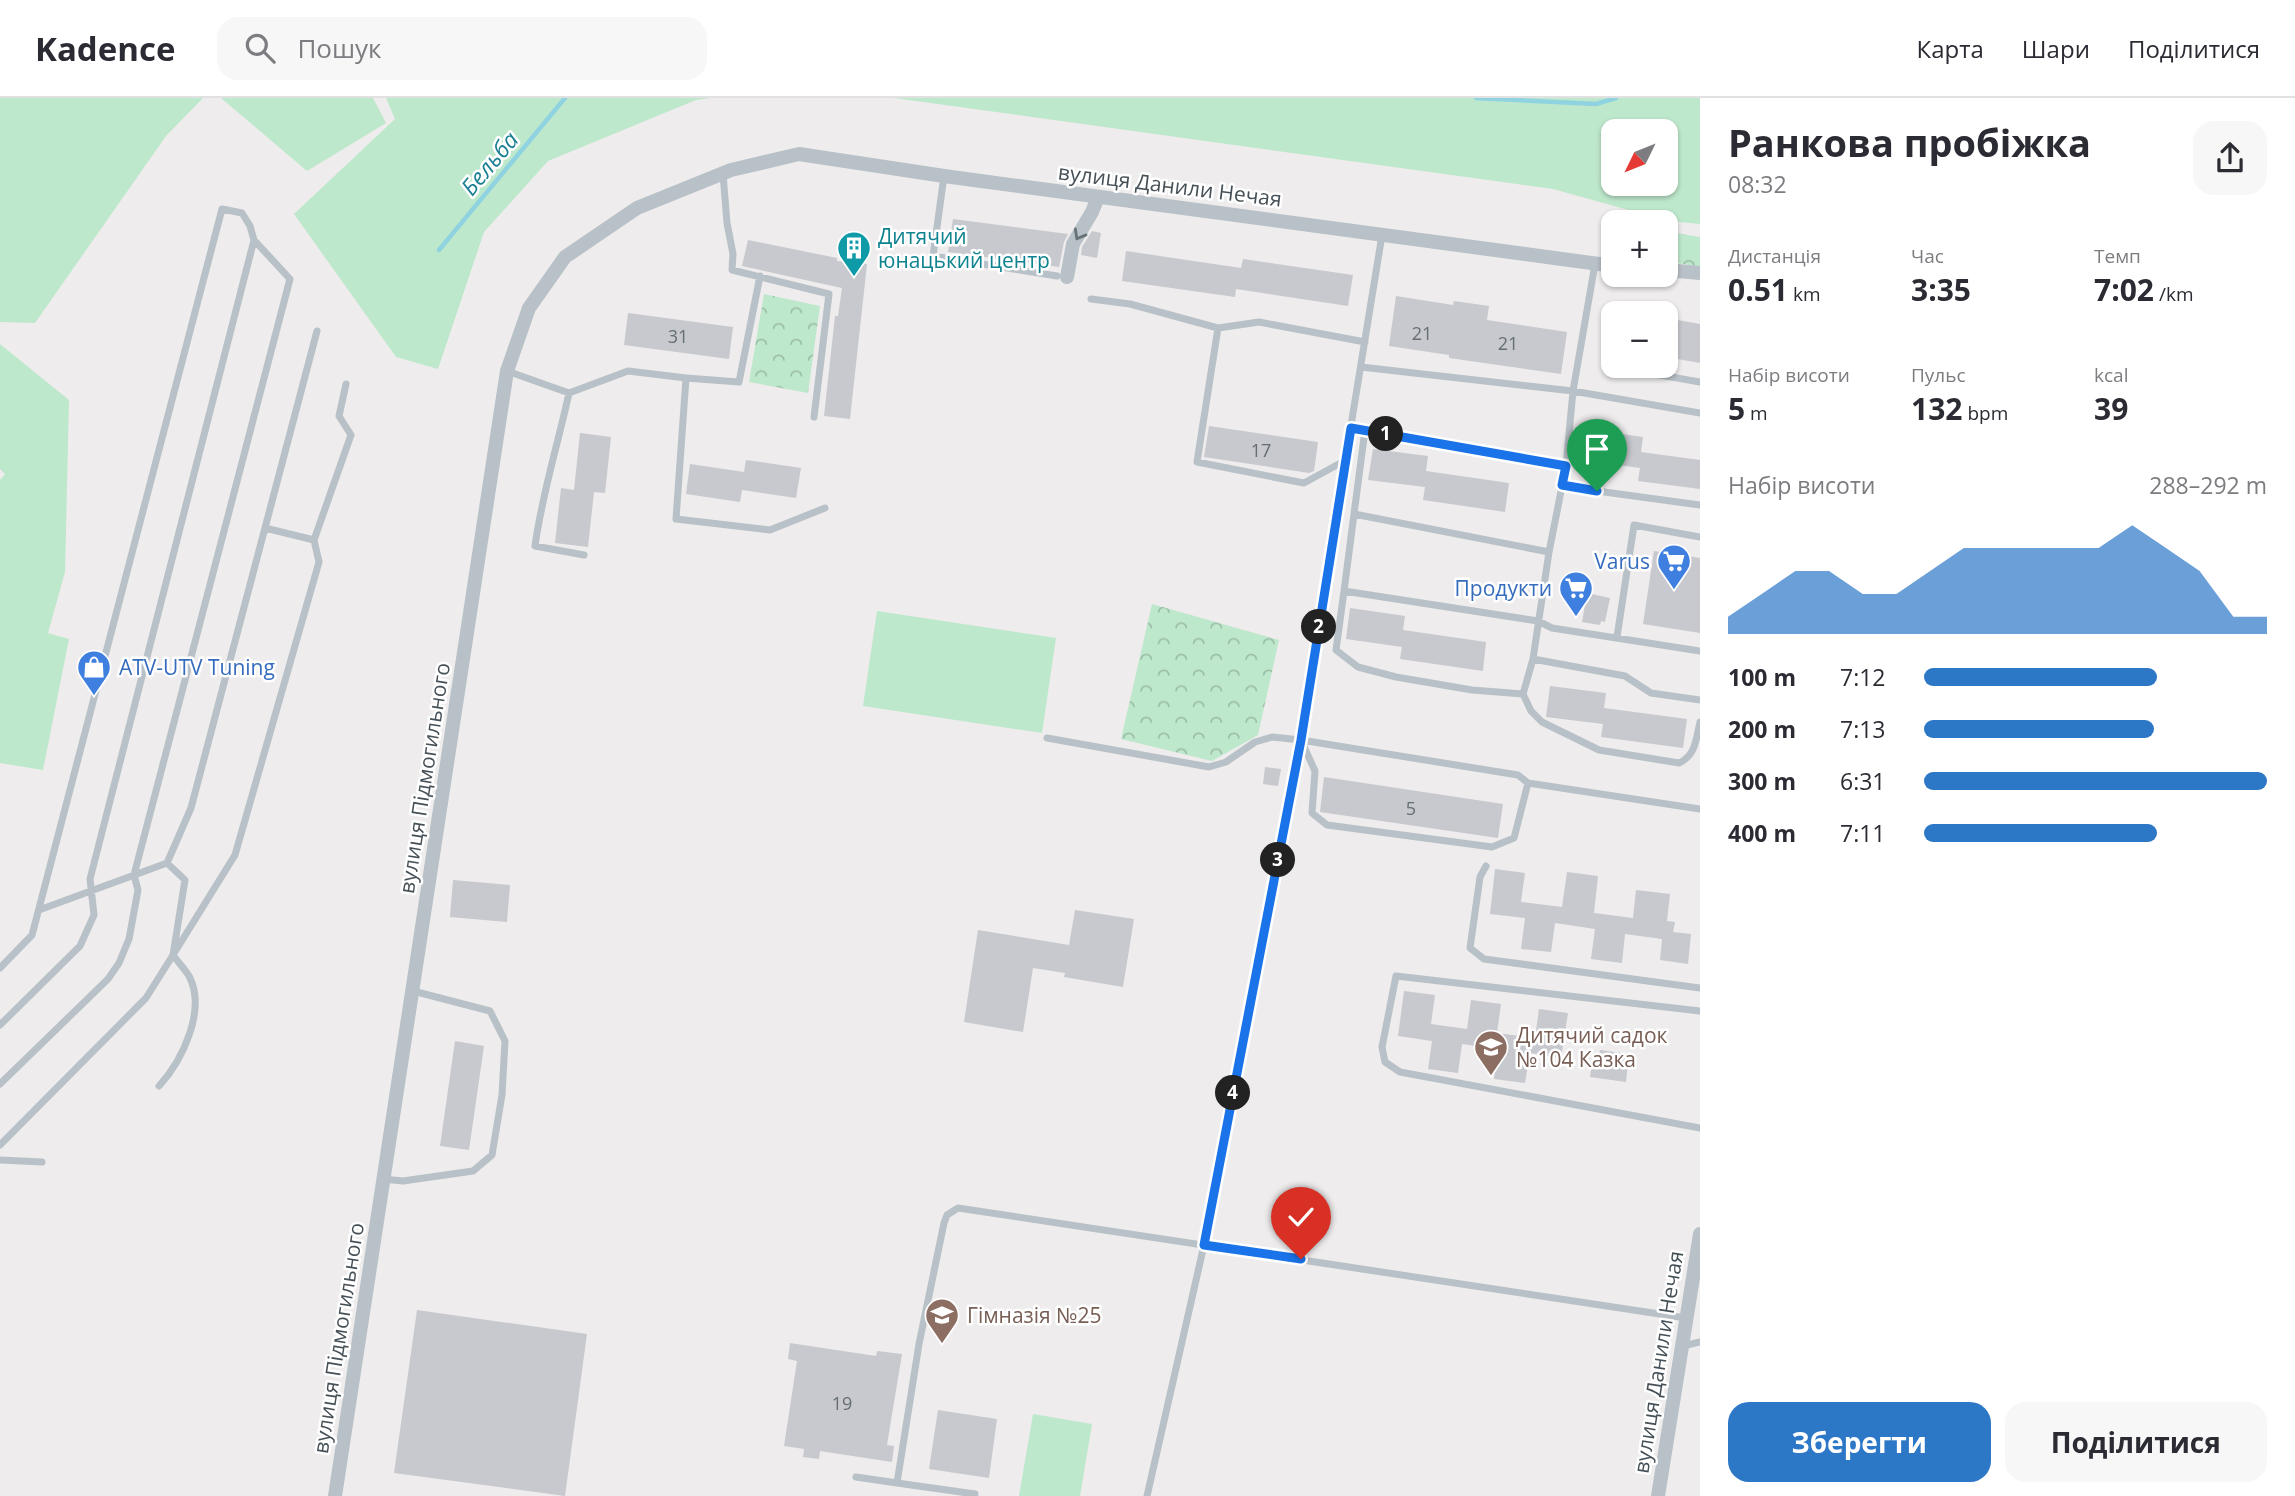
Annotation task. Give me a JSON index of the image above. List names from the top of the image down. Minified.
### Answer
{"streets":{"street":["вулиця Данили Нечая","вулиця Підмогильного"]},"crossings":[["вулиця Данили Нечая","вулиця Підмогильного"]],"water":["Бельба"],"places":{"building":["Дитячий юнацький центр"],"supermarket":["Varus","Продукти"],"shop":["ATV-UTV Tuning"],"school or university":["Дитячий садок №104 Казка","Гімназія №25"]},"house_numbers":["21","31","21","17","5","19"],"north":"bottom left","page":{"header":"Kadence","search":"Пошук","nav":["Карта","Шари","Поділитися"],"heading":["Ранкова пробіжка","08:32"],"map_buttons":["+","−"],"stats":[["Дистанція","0.51 km"],["Час","3:35"],["Темп","7:02 /km"],["Набір висоти","5 m"],["Пульс","132 bpm"],["kcal","39"]],"pins":["1","2","3","4"],"chart":["Набір висоти","288–292 m"],"list":[{"name":"100 m","note":"7:12"},{"name":"200 m","note":"7:13"},{"name":"300 m","note":"6:31"},{"name":"400 m","note":"7:11"}],"buttons":["Зберегти","Поділитися"]}}
